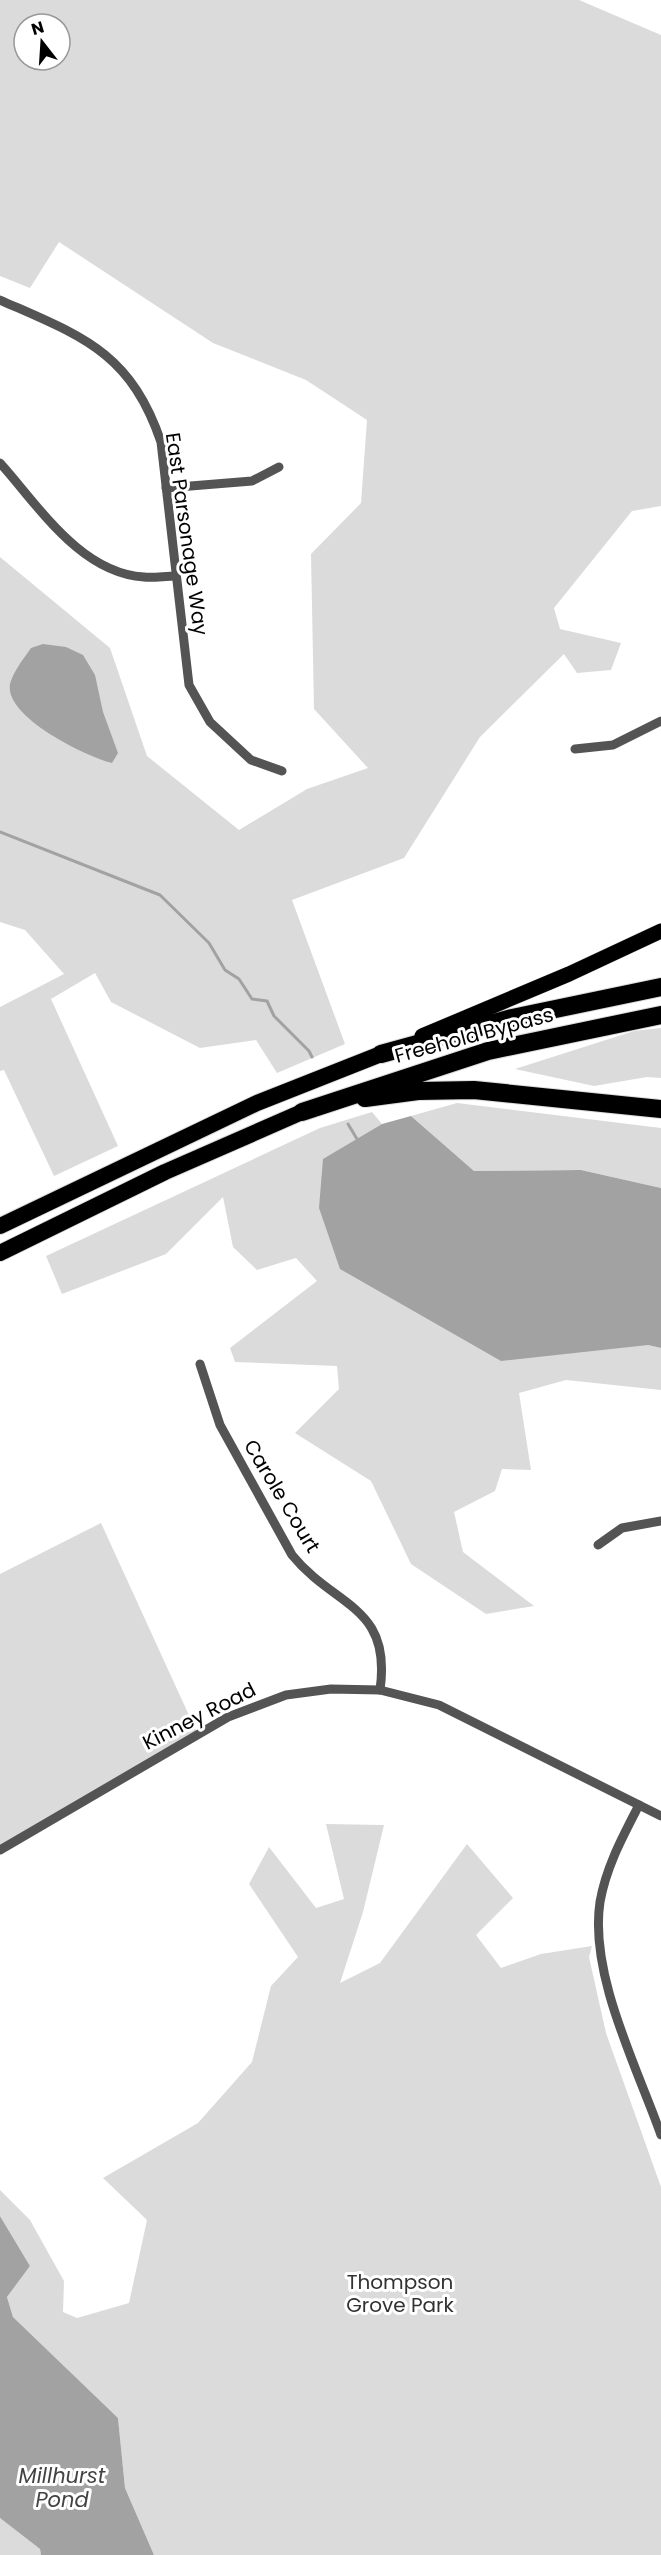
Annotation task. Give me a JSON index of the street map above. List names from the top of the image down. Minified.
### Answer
{"streets":{"highway":["Freehold Bypass"],"street":["East Parsonage Way","Carole Court","Kinney Road"]},"crossings":[["Carole Court","Kinney Road"]],"water":["Millhurst Pond"],"parks":["Thompson Grove Park"],"north":"top"}
